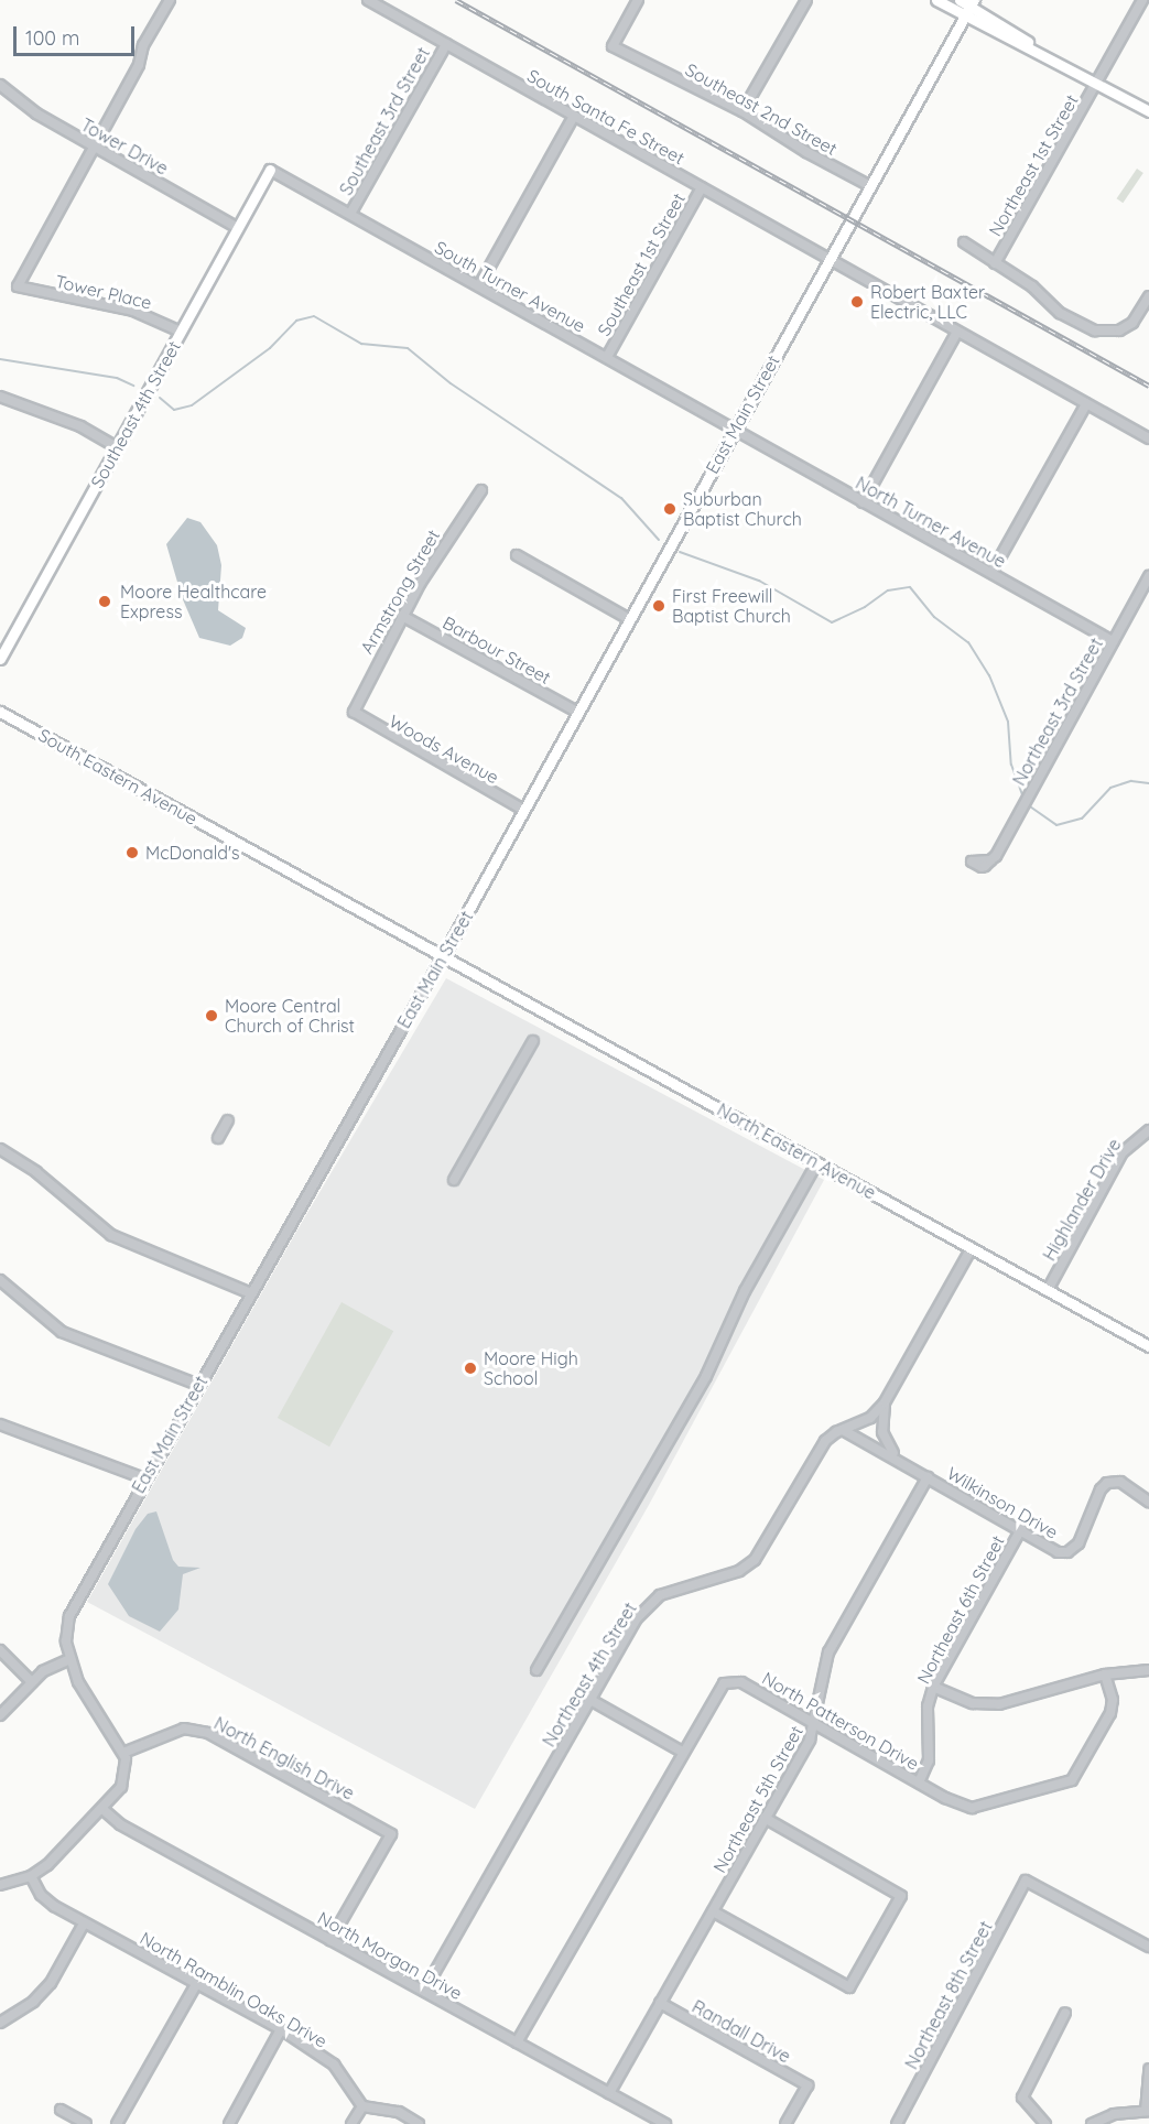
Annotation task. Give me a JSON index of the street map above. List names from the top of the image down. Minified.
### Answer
{"streets":{"main road":["Southeast 4th Street","East Main Street","South Eastern Avenue","North Eastern Avenue"],"street":["Southeast 2nd Street","South Santa Fe Street","Southeast 3rd Street","Tower Drive","Northeast 1st Street","Southeast 1st Street","South Turner Avenue","Tower Place","North Turner Avenue","Armstrong Street","Barbour Street","Northeast 3rd Street","Woods Avenue","Highlander Drive","Wilkinson Drive","Northeast 6th Street","Northeast 4th Street","North Patterson Drive","North English Drive","Northeast 5th Street","North Morgan Drive","North Ramblin Oaks Drive","Northeast 8th Street","Randall Drive"]},"crossings":[["Southeast 2nd Street","East Main Street"],["South Santa Fe Street","Southeast 3rd Street"],["South Santa Fe Street","Southeast 1st Street"],["South Santa Fe Street","East Main Street"],["Southeast 3rd Street","South Turner Avenue"],["Tower Drive","Tower Place"],["Tower Drive","Southeast 4th Street"],["Southeast 1st Street","South Turner Avenue"],["South Turner Avenue","Southeast 4th Street"],["South Turner Avenue","East Main Street"],["South Turner Avenue","North Turner Avenue"],["Tower Place","Southeast 4th Street"],["East Main Street","North Turner Avenue"],["East Main Street","Barbour Street"],["East Main Street","Woods Avenue"],["East Main Street","South Eastern Avenue"],["East Main Street","North Eastern Avenue"],["East Main Street","North English Drive"],["North Turner Avenue","Northeast 3rd Street"],["Armstrong Street","Barbour Street"],["Armstrong Street","Woods Avenue"],["South Eastern Avenue","North Eastern Avenue"],["North Eastern Avenue","Highlander Drive"],["North Eastern Avenue","Northeast 4th Street"],["Wilkinson Drive","Northeast 6th Street"],["Wilkinson Drive","Northeast 4th Street"],["Wilkinson Drive","Northeast 5th Street"],["Northeast 6th Street","North Patterson Drive"],["Northeast 4th Street","North Morgan Drive"],["North Patterson Drive","Northeast 5th Street"],["North Patterson Drive","North Morgan Drive"],["North English Drive","North Morgan Drive"],["Northeast 5th Street","North Morgan Drive"],["Northeast 5th Street","Randall Drive"]],"places":["Robert Baxter Electric, LLC","Suburban Baptist Church","Moore Healthcare Express","First Freewill Baptist Church","McDonald's","Moore Central Church of Christ","Moore High School"],"scale_bar":"100 m"}
